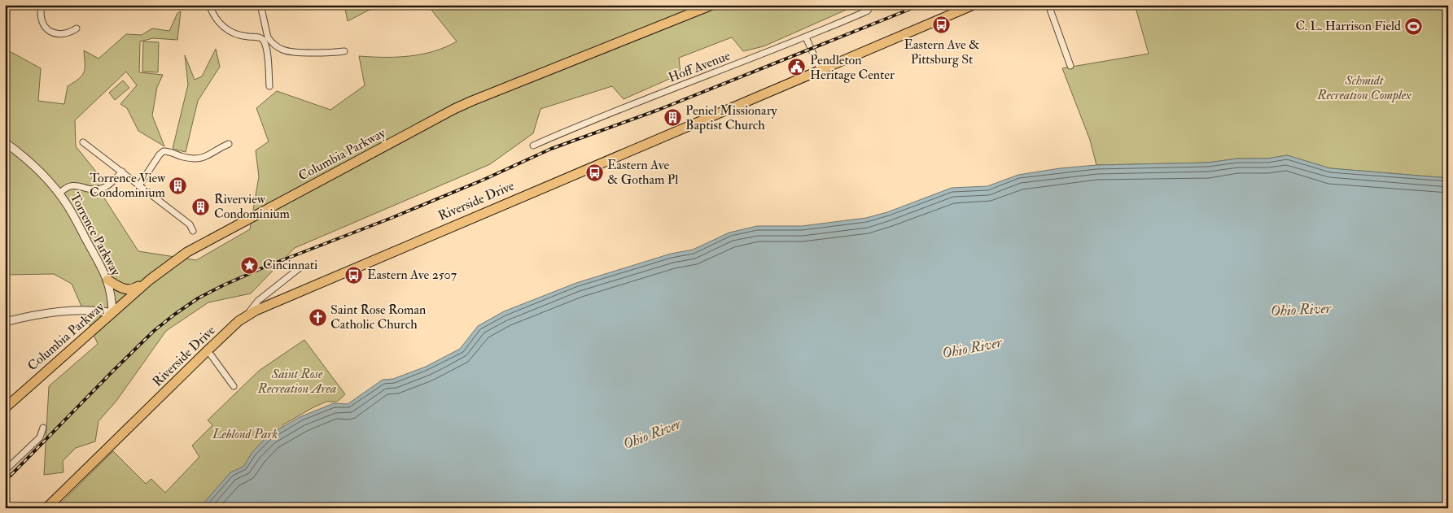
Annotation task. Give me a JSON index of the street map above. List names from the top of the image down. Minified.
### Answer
{"streets":{"main road":["Columbia Parkway","Riverside Drive"],"street":["Hoff Avenue","Torrence Parkway"]},"crossings":[["Columbia Parkway","Torrence Parkway"]],"water":["Ohio River"],"parks":["Schmidt Recreation Complex","Saint Rose Recreation Area","Leblond Park"],"places":{"bus stop":["Eastern Ave & Pittsburg St","Eastern Ave & Gotham Pl","Eastern Ave 2507"],"sports":["C. L. Harrison Field"],"public building":["Pendleton Heritage Center"],"building":["Peniel Missionary Baptist Church","Torrence View Condominium","Riverview Condominium"],"place":["Cincinnati"],"church":["Saint Rose Roman Catholic Church"]}}
